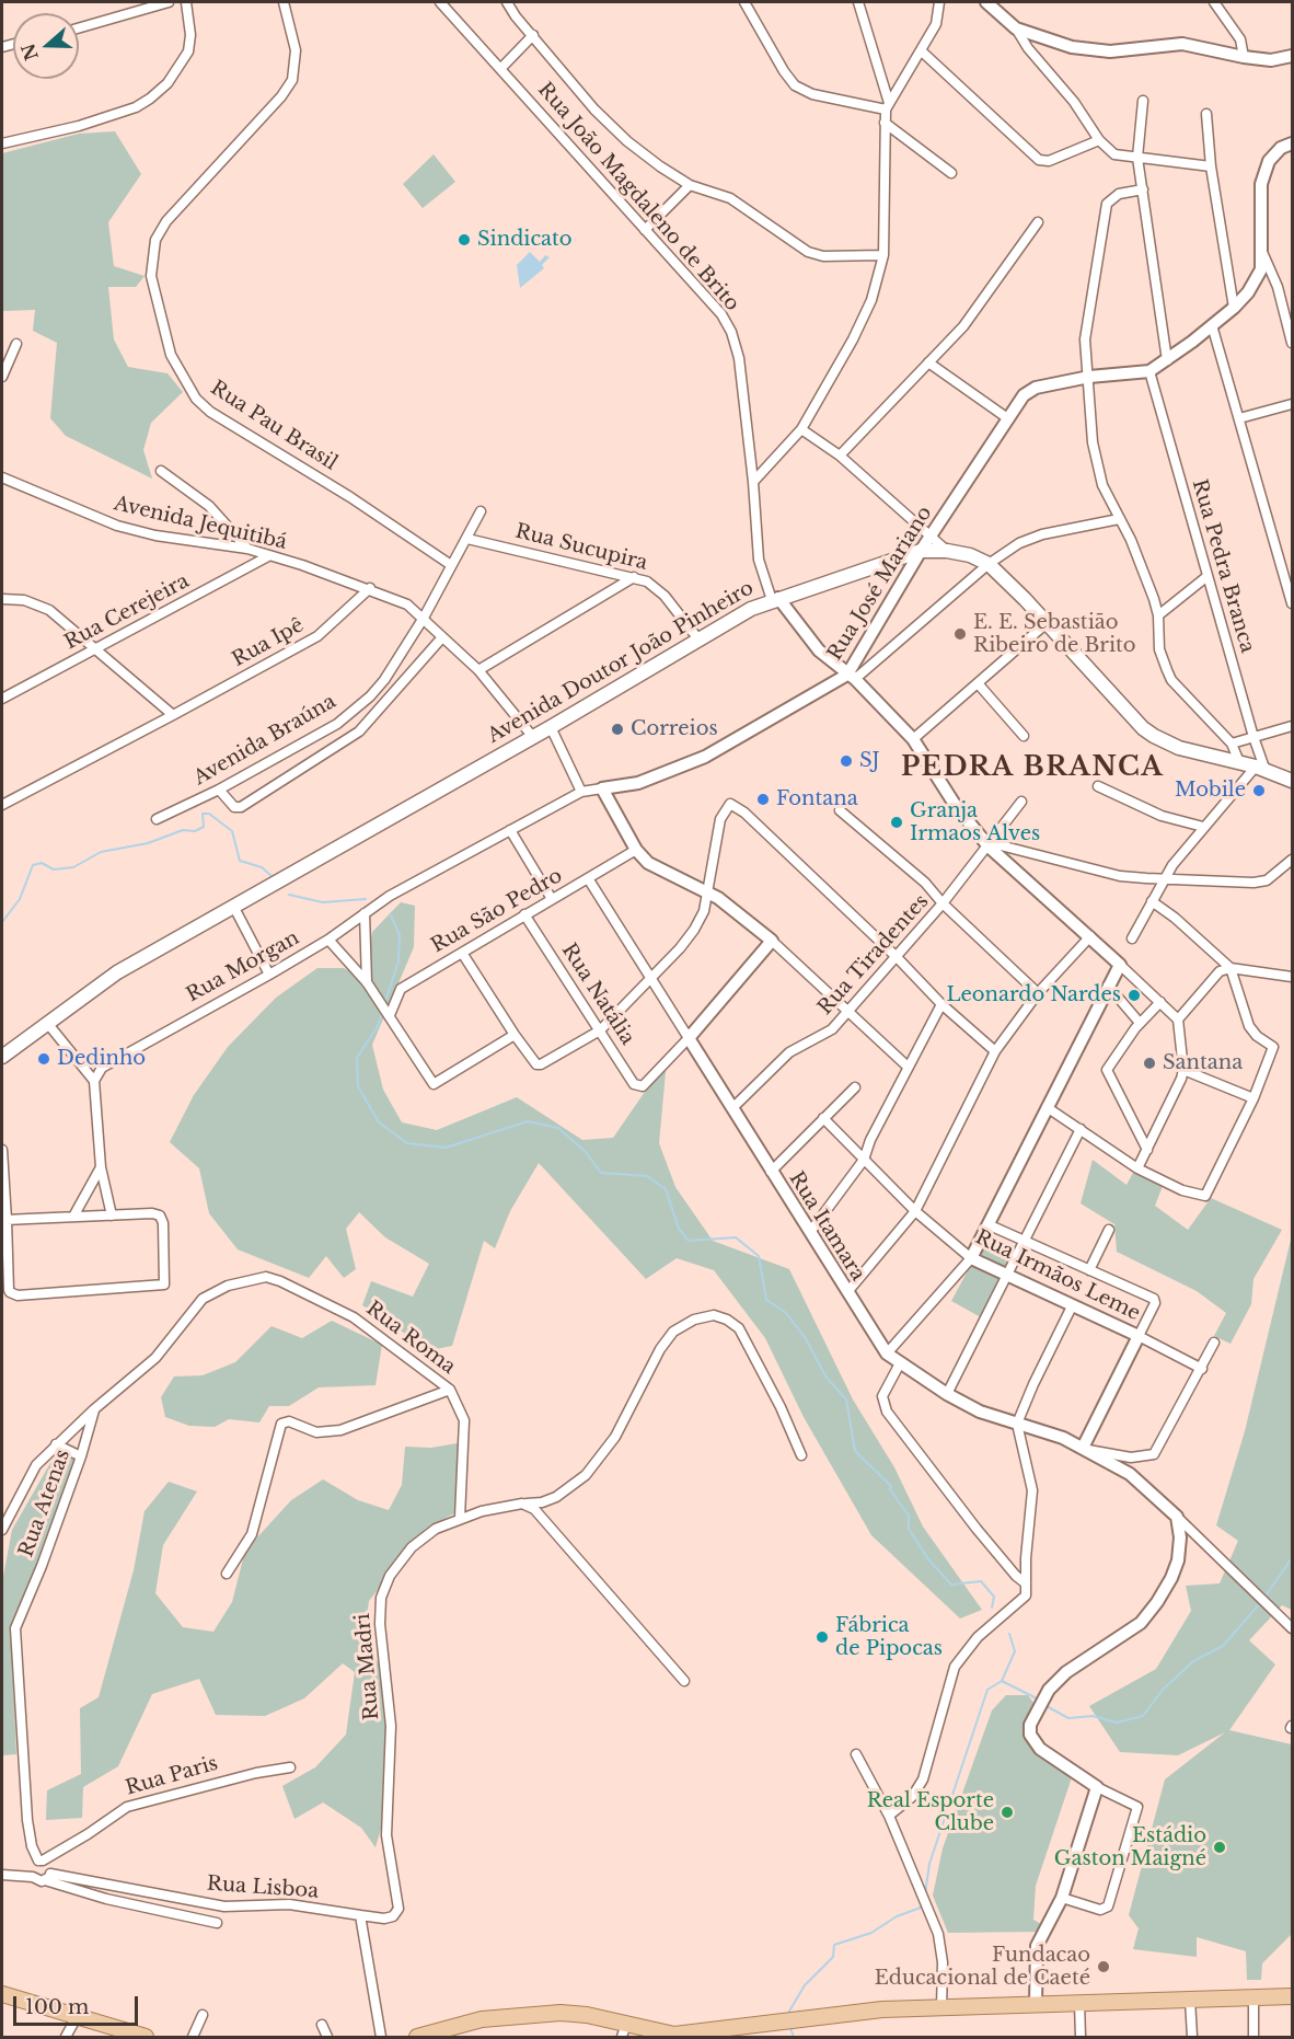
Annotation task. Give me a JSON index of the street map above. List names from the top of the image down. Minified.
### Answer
{"streets":{"main road":["Avenida Doutor João Pinheiro"],"street":["Rua João Magdaleno de Brito","Rua Pau Brasil","Avenida Jequitibá","Rua Sucupira","Rua Pedra Branca","Rua José Mariano","Rua Cerejeira","Rua Ipê","Avenida Braúna","Rua São Pedro","Rua Tiradentes","Rua Morgan","Rua Natália","Rua Itamara","Rua Irmãos Leme","Rua Roma","Rua Atenas","Rua Madri","Rua Paris","Rua Lisboa"]},"crossings":[["Rua João Magdaleno de Brito","Avenida Doutor João Pinheiro"],["Rua Pau Brasil","Avenida Braúna"],["Avenida Jequitibá","Rua Cerejeira"],["Avenida Jequitibá","Rua Ipê"],["Avenida Jequitibá","Avenida Doutor João Pinheiro"],["Avenida Jequitibá","Avenida Braúna"],["Rua Sucupira","Avenida Doutor João Pinheiro"],["Rua Sucupira","Avenida Braúna"],["Rua Pedra Branca","Rua José Mariano"],["Rua Pedra Branca","Avenida Doutor João Pinheiro"],["Rua José Mariano","Avenida Doutor João Pinheiro"],["Rua José Mariano","Rua Morgan"],["Rua São Pedro","Rua Natália"],["Rua São Pedro","Rua Itamara"],["Rua Tiradentes","Rua Itamara"],["Rua Natália","Rua Itamara"],["Rua Roma","Rua Atenas"],["Rua Roma","Rua Madri"],["Rua Atenas","Rua Paris"],["Rua Atenas","Rua Lisboa"],["Rua Madri","Rua Lisboa"]],"districts":["PEDRA BRANCA"],"places":["Sindicato","E. E. Sebastião Ribeiro de Brito","Correios","SJ","Mobile","Fontana","Granja Irmaos Alves","Leonardo Nardes","Dedinho","Santana","Fábrica de Pipocas","Real Esporte Clube","Estádio Gaston Maigné","Fundacao Educacional de Caeté"],"scale_bar":"100 m","north":"left"}
